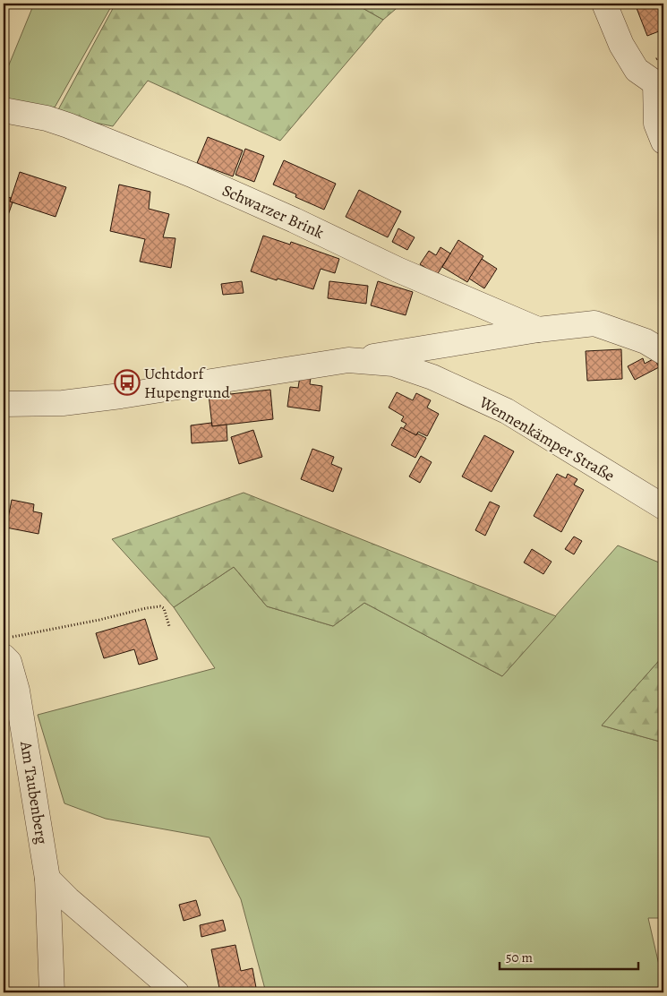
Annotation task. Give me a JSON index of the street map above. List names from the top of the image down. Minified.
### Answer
{"streets":{"street":["Schwarzer Brink","Wennenkämper Straße","Am Taubenberg"]},"crossings":[["Schwarzer Brink","Wennenkämper Straße"]],"places":{"bus stop":["Uchtdorf Hupengrund"]},"scale_bar":"50 m"}
